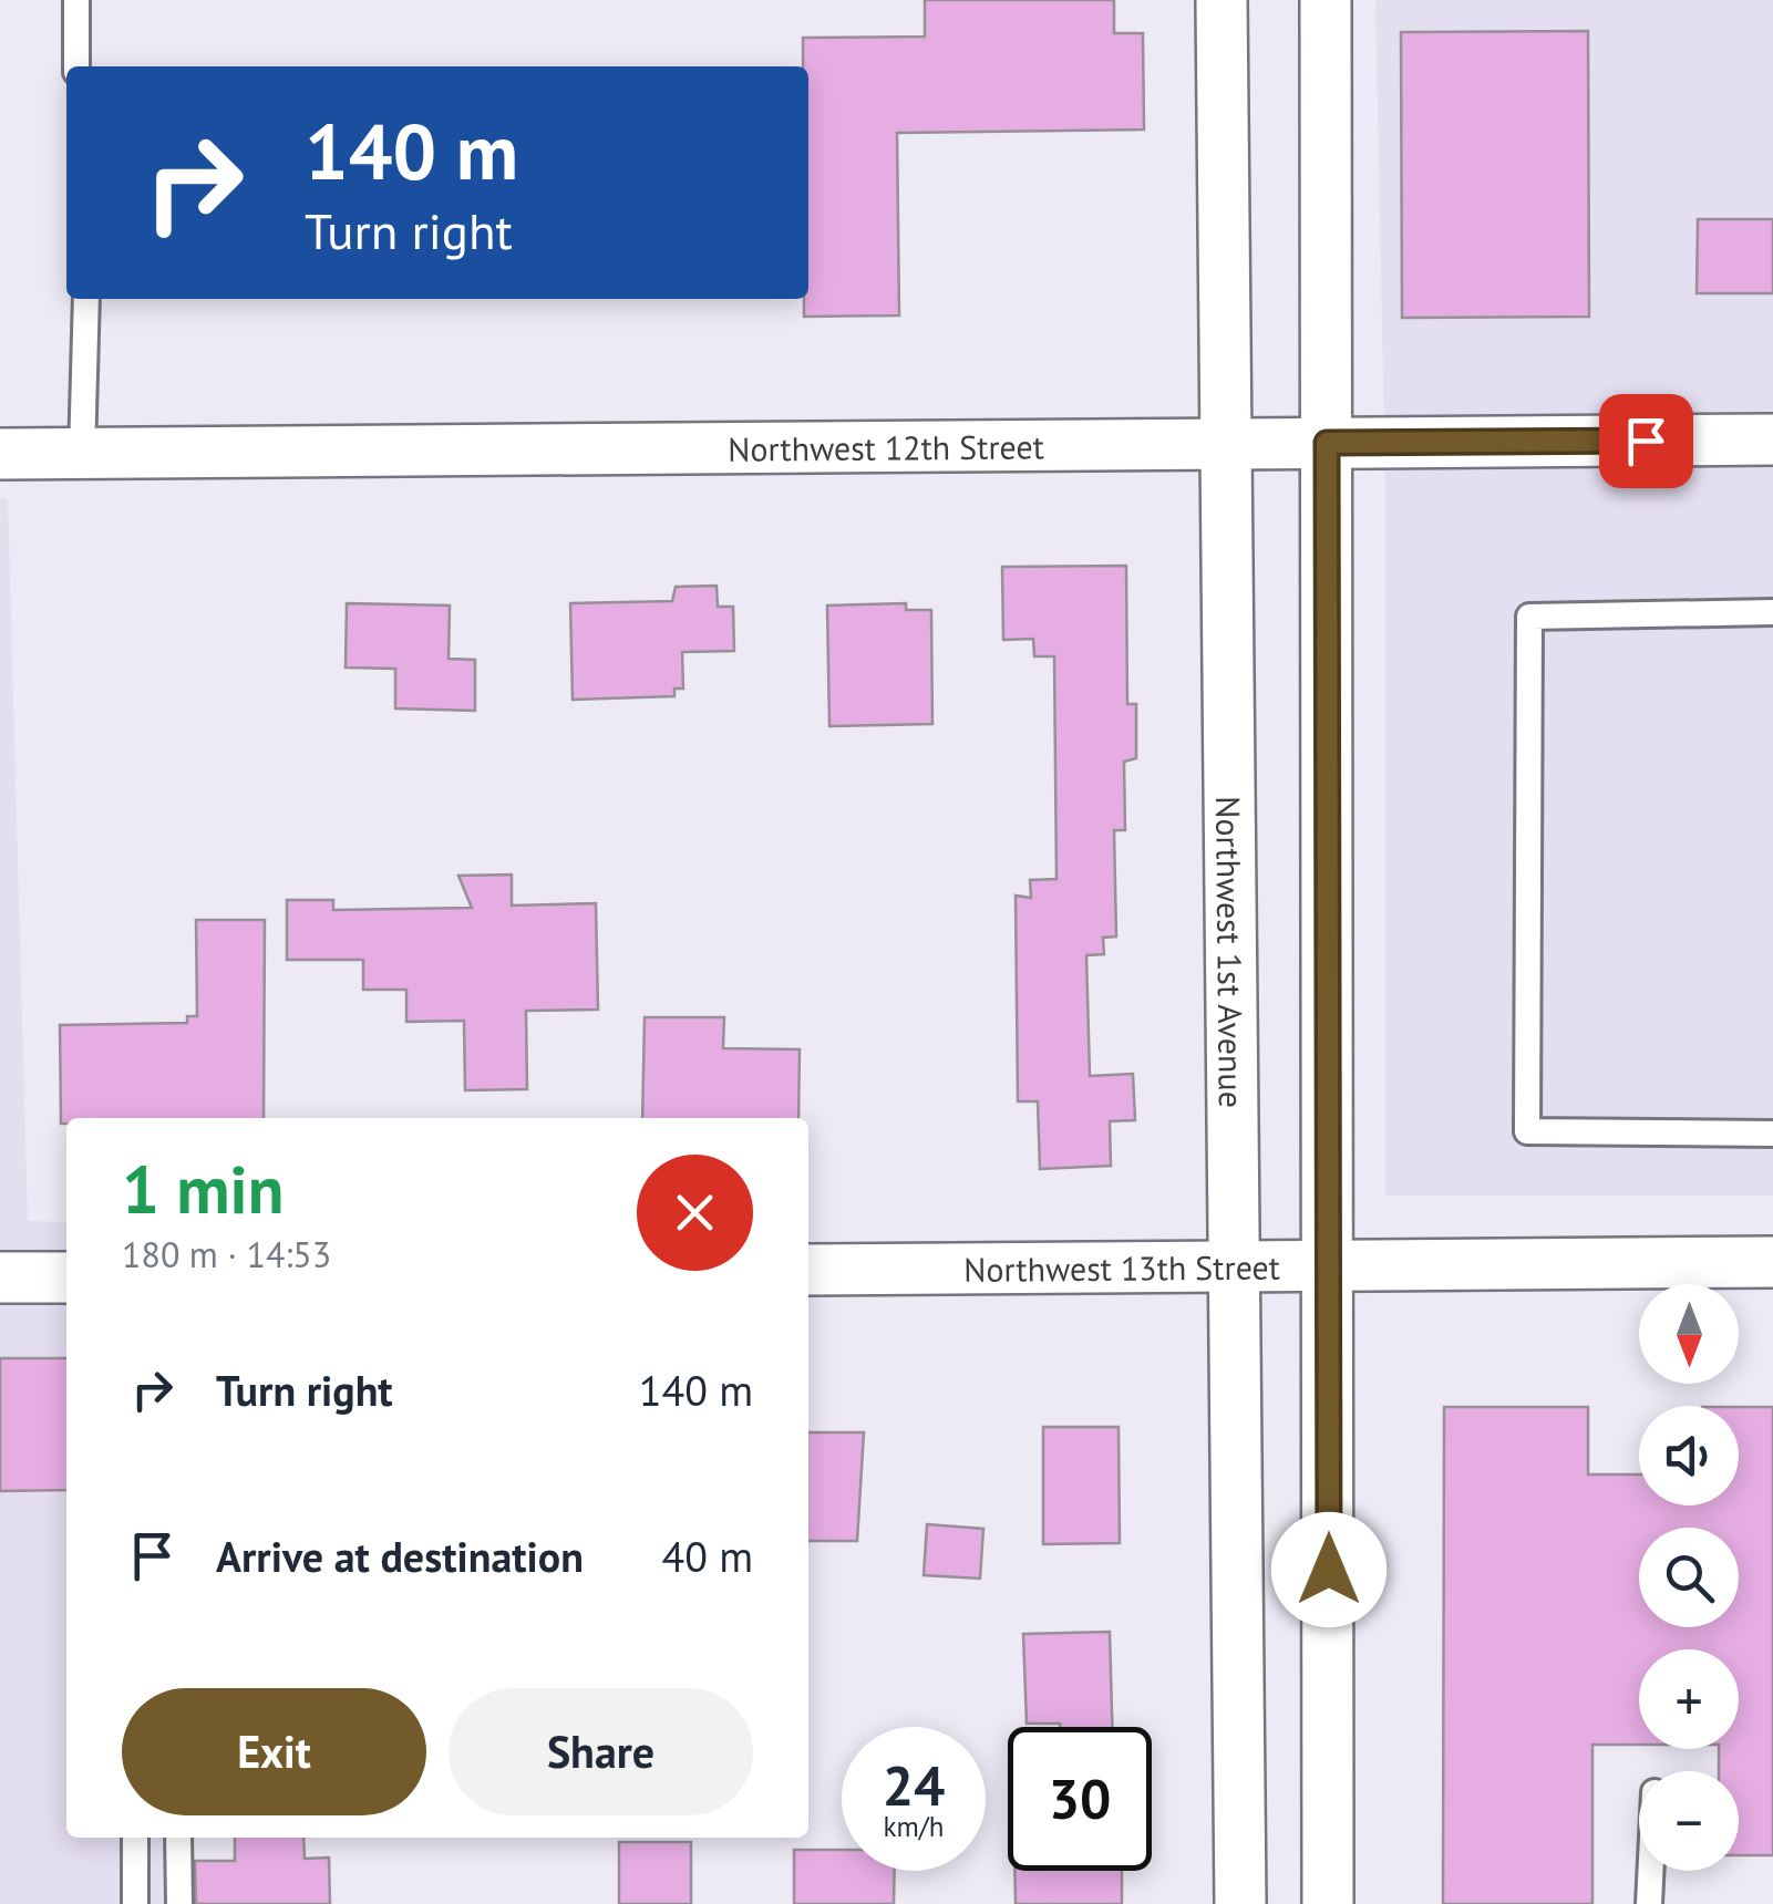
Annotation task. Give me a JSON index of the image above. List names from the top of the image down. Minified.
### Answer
{"streets":{"street":["Northwest 12th Street","Northwest 1st Avenue","Northwest 13th Street"]},"crossings":[["Northwest 12th Street","Northwest 1st Avenue"],["Northwest 1st Avenue","Northwest 13th Street"]],"north":"bottom","page":{"turn":["140 m","Turn right"],"heading":["1 min","180 m · 14:53"],"map_buttons":["+","−"],"list":[{"name":"Turn right","value":"140 m"},{"name":"Arrive at destination","value":"40 m"}],"buttons":["Exit","Share"],"speed":"24 km/h","limit":"30"}}
